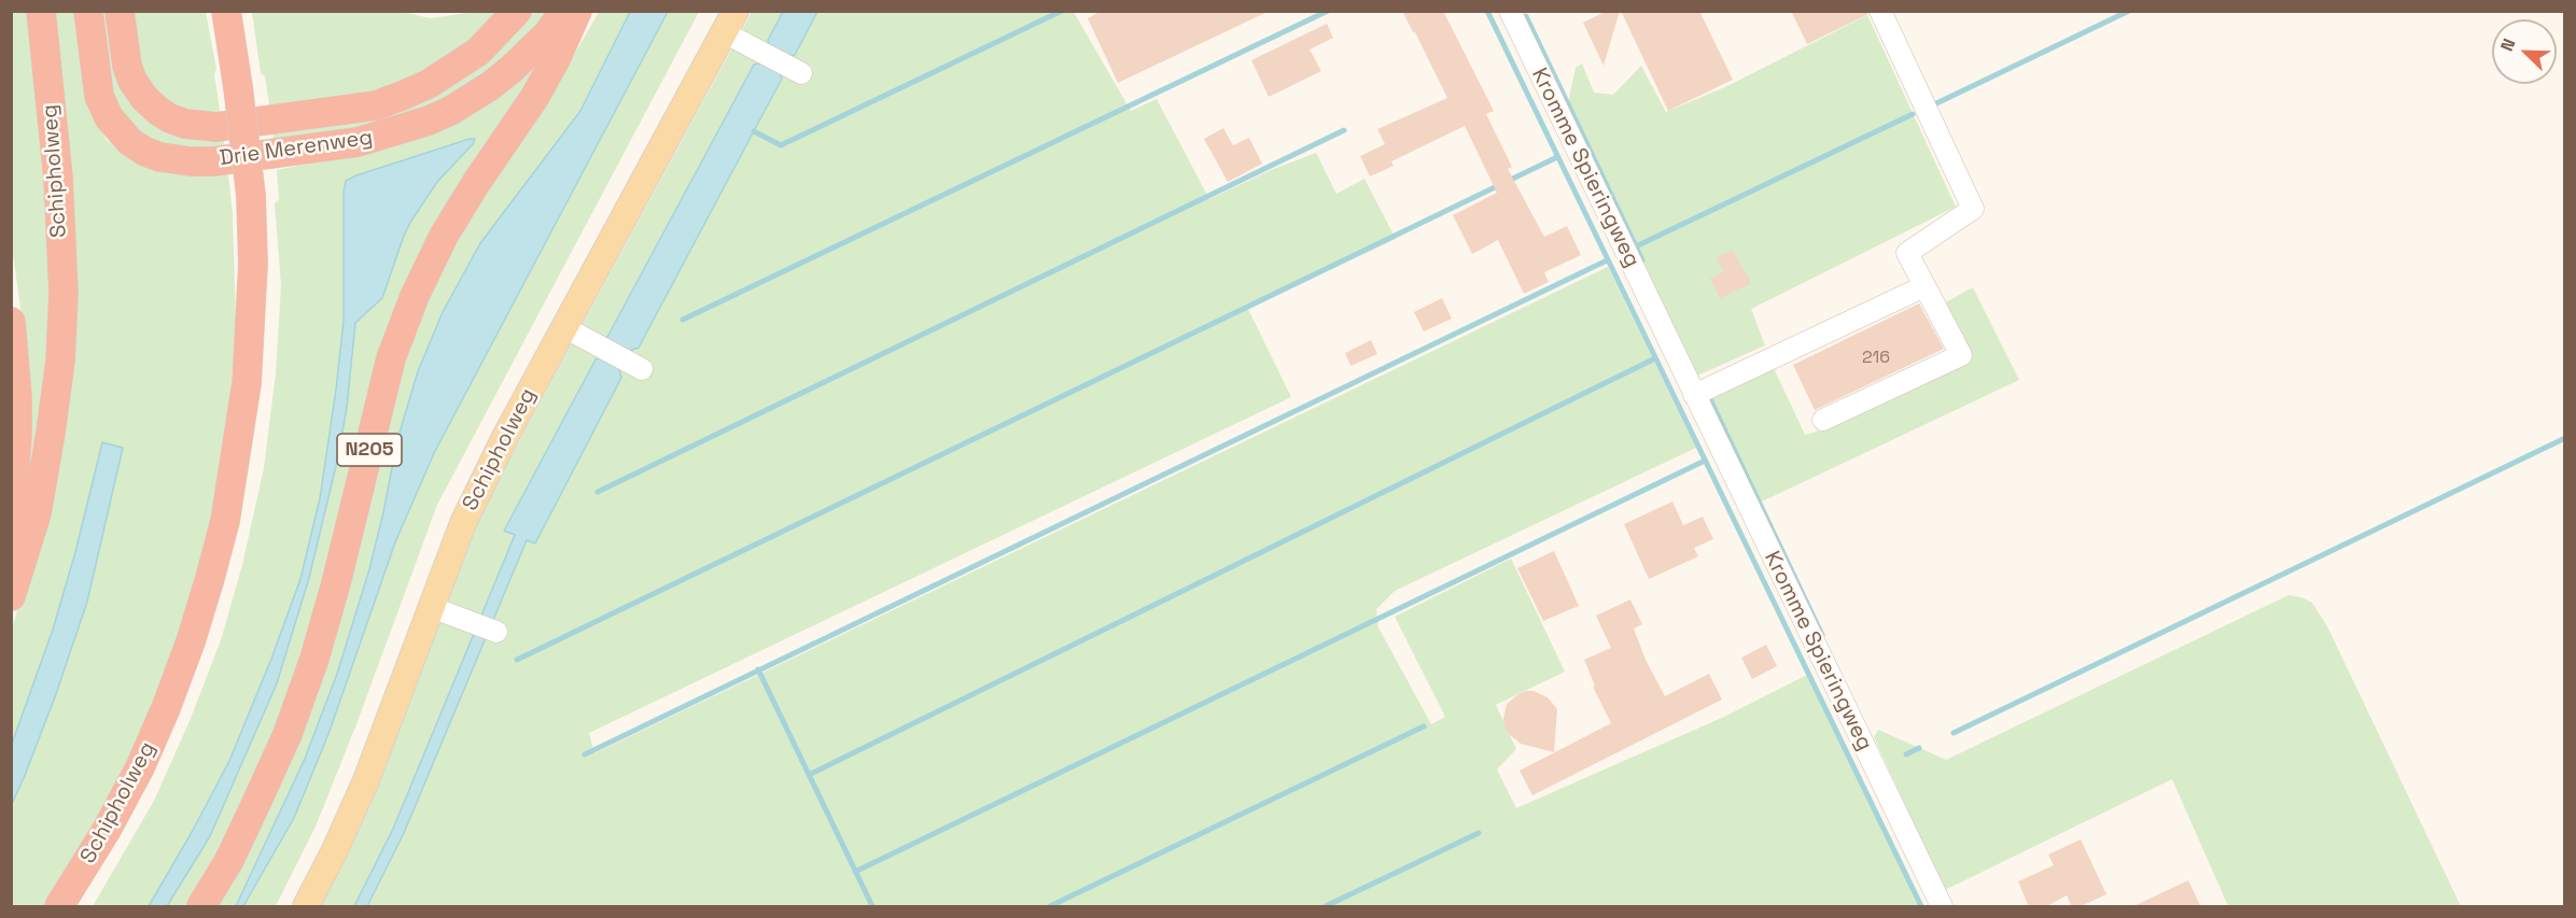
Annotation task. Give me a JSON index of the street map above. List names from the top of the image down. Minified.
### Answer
{"streets":{"highway":["Drie Merenweg","Schipholweg","N205"],"street":["Kromme Spieringweg"]},"house_numbers":["216"],"north":"top left"}
